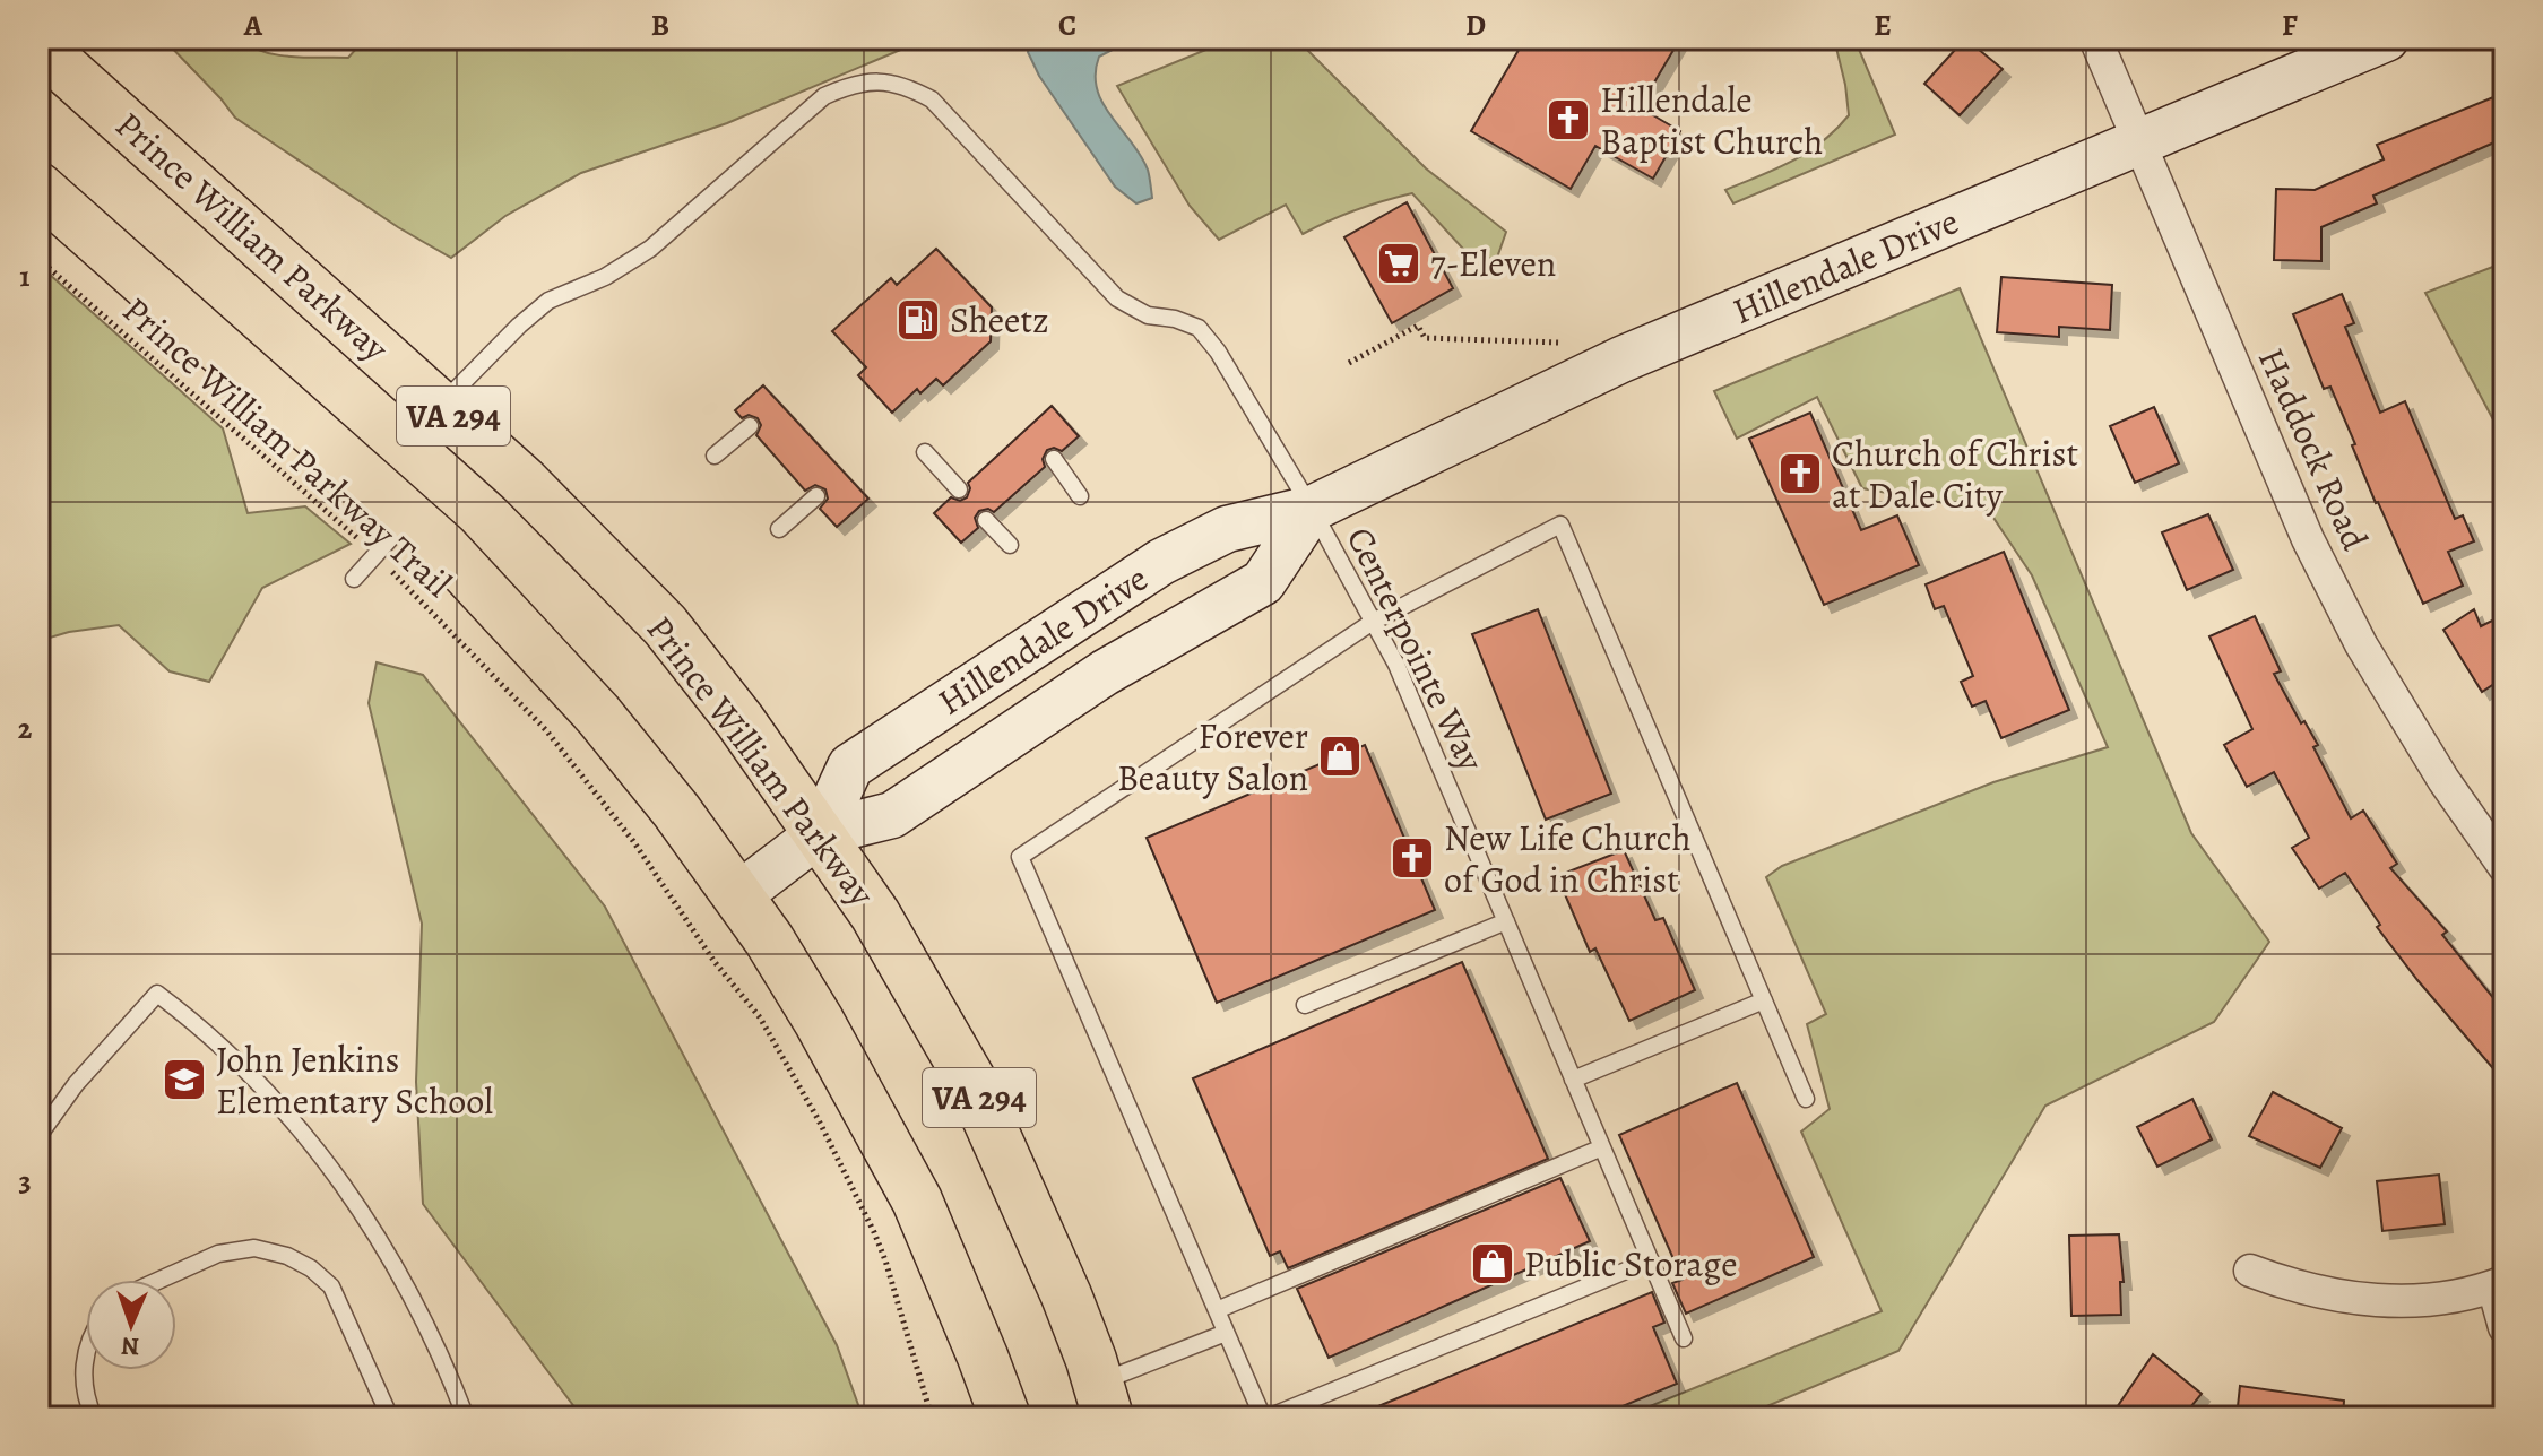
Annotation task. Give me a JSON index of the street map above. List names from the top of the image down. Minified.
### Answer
{"streets":{"highway":["Prince William Parkway","VA 294"],"main road":["Hillendale Drive"],"street":["Haddock Road"],"lane":["Centerpointe Way"],"path":["Prince William Parkway Trail"]},"crossings":[["Prince William Parkway","Hillendale Drive"],["Prince William Parkway","Centerpointe Way"],["Hillendale Drive","VA 294"],["Hillendale Drive","Haddock Road"],["Hillendale Drive","Centerpointe Way"]],"places":{"church":["Hillendale Baptist Church","Church of Christ at Dale City","New Life Church of God in Christ"],"supermarket":["7-Eleven"],"fuel station":["Sheetz"],"shop":["Forever Beauty Salon","Public Storage"],"school or university":["John Jenkins Elementary School"]},"north":"bottom","grid":{"columns":["A","B","C","D","E","F"],"rows":["1","2","3"]}}
